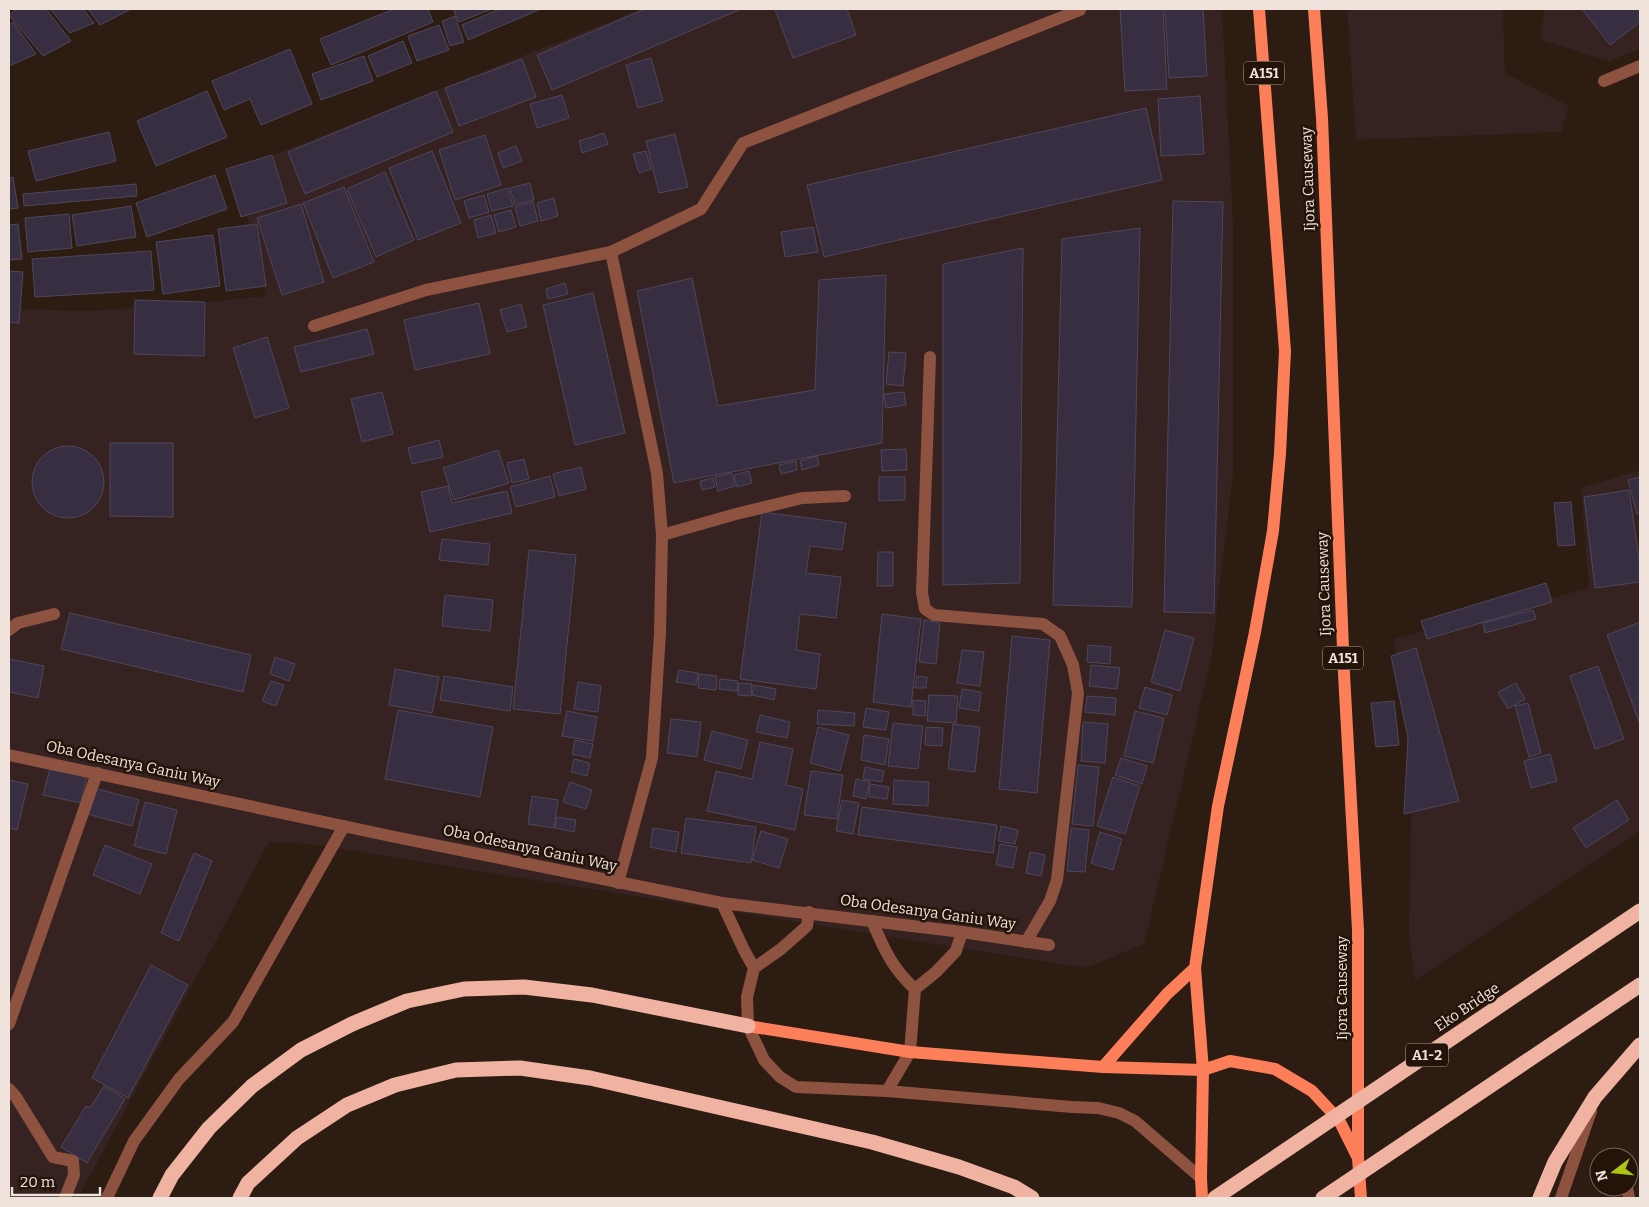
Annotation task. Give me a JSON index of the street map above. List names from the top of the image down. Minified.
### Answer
{"streets":{"highway":["Eko Bridge","A1-2"],"main road":["A151","Ijora Causeway"],"street":["Oba Odesanya Ganiu Way"]},"scale_bar":"20 m","north":"left"}
